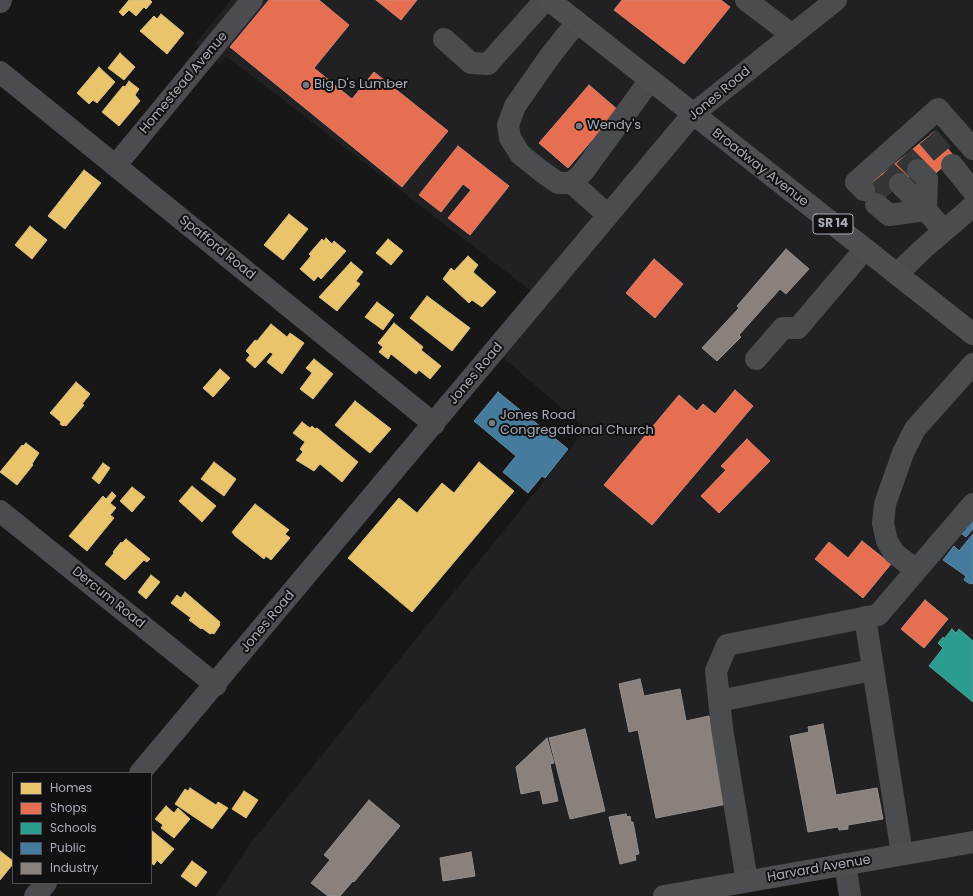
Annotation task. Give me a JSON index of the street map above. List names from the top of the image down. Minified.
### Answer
{"streets":{"main road":["Broadway Avenue","SR 14","Harvard Avenue"],"street":["Homestead Avenue","Jones Road","Spafford Road","Dercum Road"]},"crossings":[["Homestead Avenue","Spafford Road"],["Jones Road","Broadway Avenue"],["Jones Road","Spafford Road"],["Jones Road","Dercum Road"]],"places":["Big D's Lumber","Wendy's","Jones Road Congregational Church"],"legend":["Homes","Shops","Schools","Public","Industry"]}
